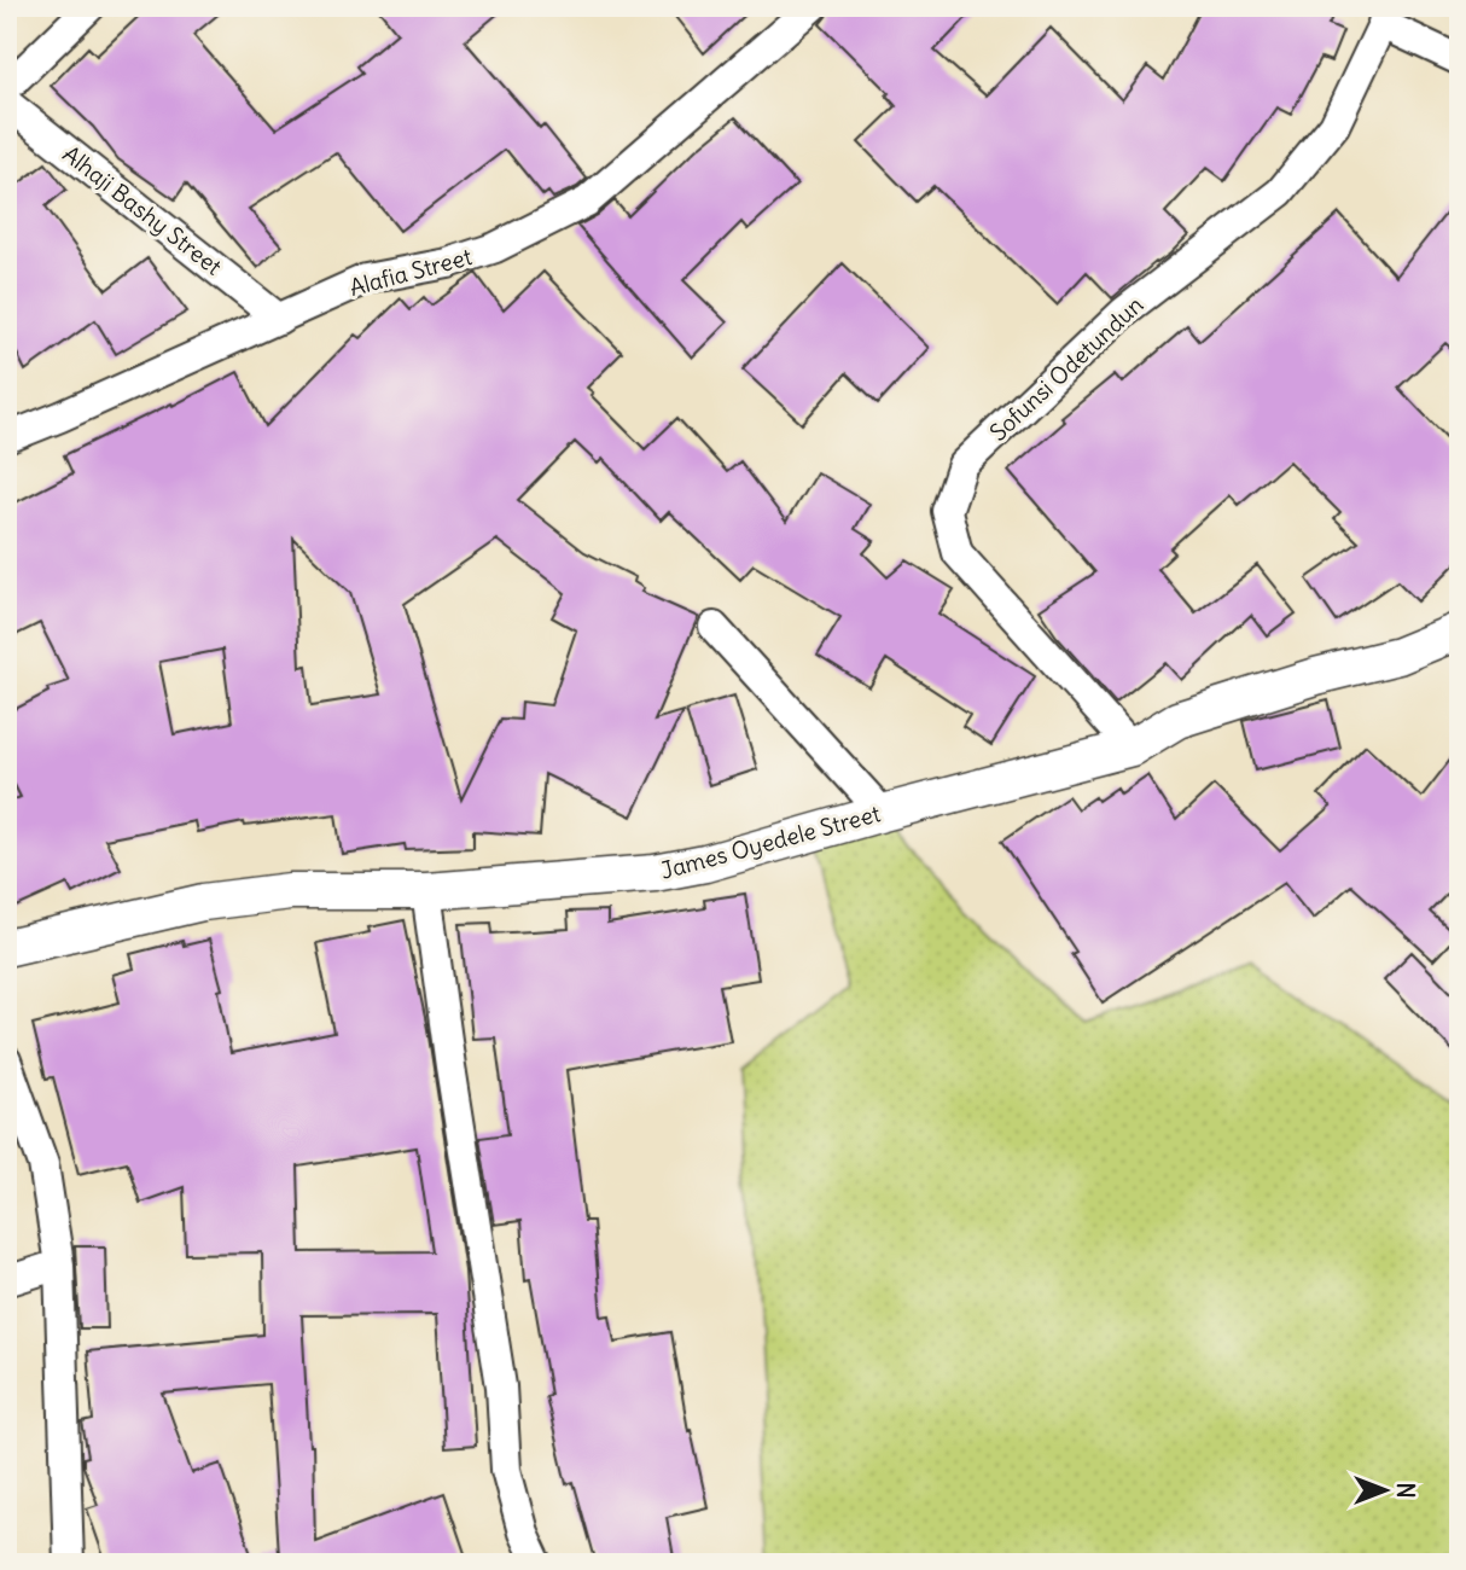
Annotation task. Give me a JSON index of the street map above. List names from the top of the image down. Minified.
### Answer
{"streets":{"street":["Alhaji Bashy Street","Alafia Street","Sofunsi Odetundun","James Oyedele Street"]},"crossings":[["Alhaji Bashy Street","Alafia Street"],["Sofunsi Odetundun","James Oyedele Street"]],"north":"right"}
